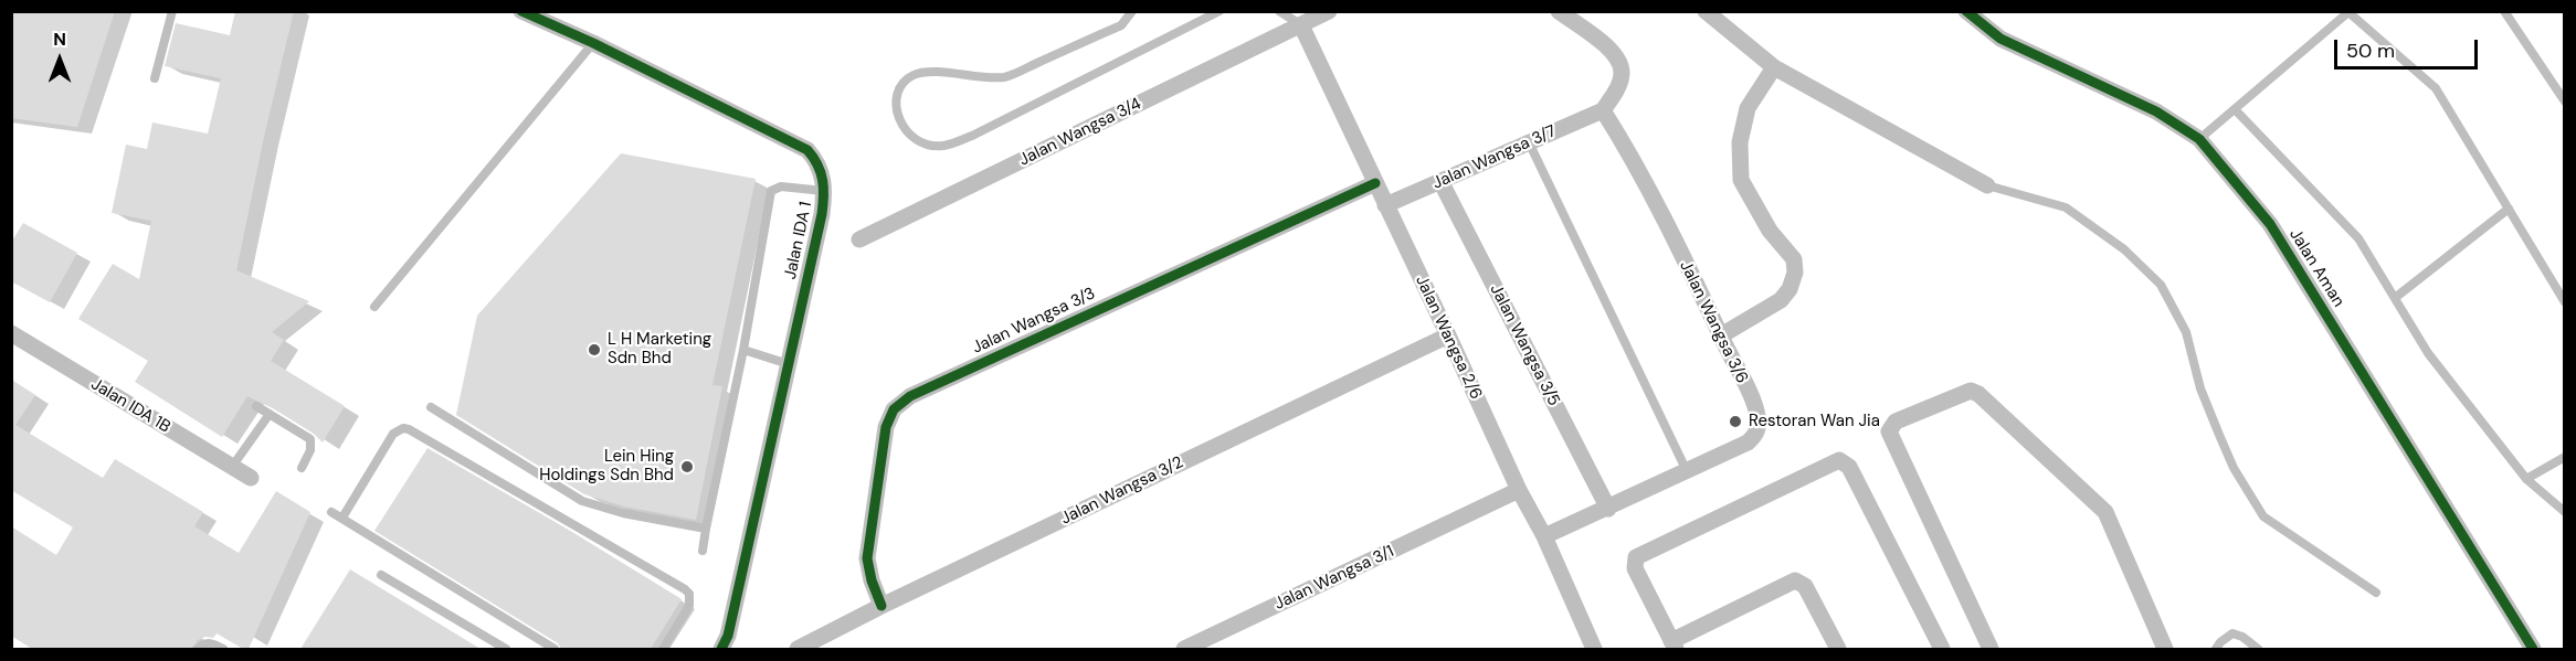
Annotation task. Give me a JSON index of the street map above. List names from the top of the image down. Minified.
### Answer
{"streets":{"street":["Jalan Wangsa 3/4","Jalan Wangsa 3/7","Jalan IDA 1","Jalan Aman","Jalan Wangsa 3/3","Jalan Wangsa 3/6","Jalan Wangsa 2/6","Jalan Wangsa 3/5","Jalan IDA 1B","Jalan Wangsa 3/2","Jalan Wangsa 3/1"]},"crossings":[["Jalan Wangsa 3/4","Jalan Wangsa 2/6"],["Jalan Wangsa 3/7","Jalan Wangsa 3/6"],["Jalan Wangsa 3/7","Jalan Wangsa 2/6"],["Jalan Wangsa 3/7","Jalan Wangsa 3/5"],["Jalan Wangsa 3/3","Jalan Wangsa 2/6"],["Jalan Wangsa 3/3","Jalan Wangsa 3/2"],["Jalan Wangsa 3/6","Jalan Wangsa 2/6"],["Jalan Wangsa 3/6","Jalan Wangsa 3/5"],["Jalan Wangsa 2/6","Jalan Wangsa 3/2"],["Jalan Wangsa 2/6","Jalan Wangsa 3/1"]],"places":["L H Marketing Sdn Bhd","Restoran Wan Jia","Lein Hing Holdings Sdn Bhd"],"scale_bar":"50 m","north":"top"}
